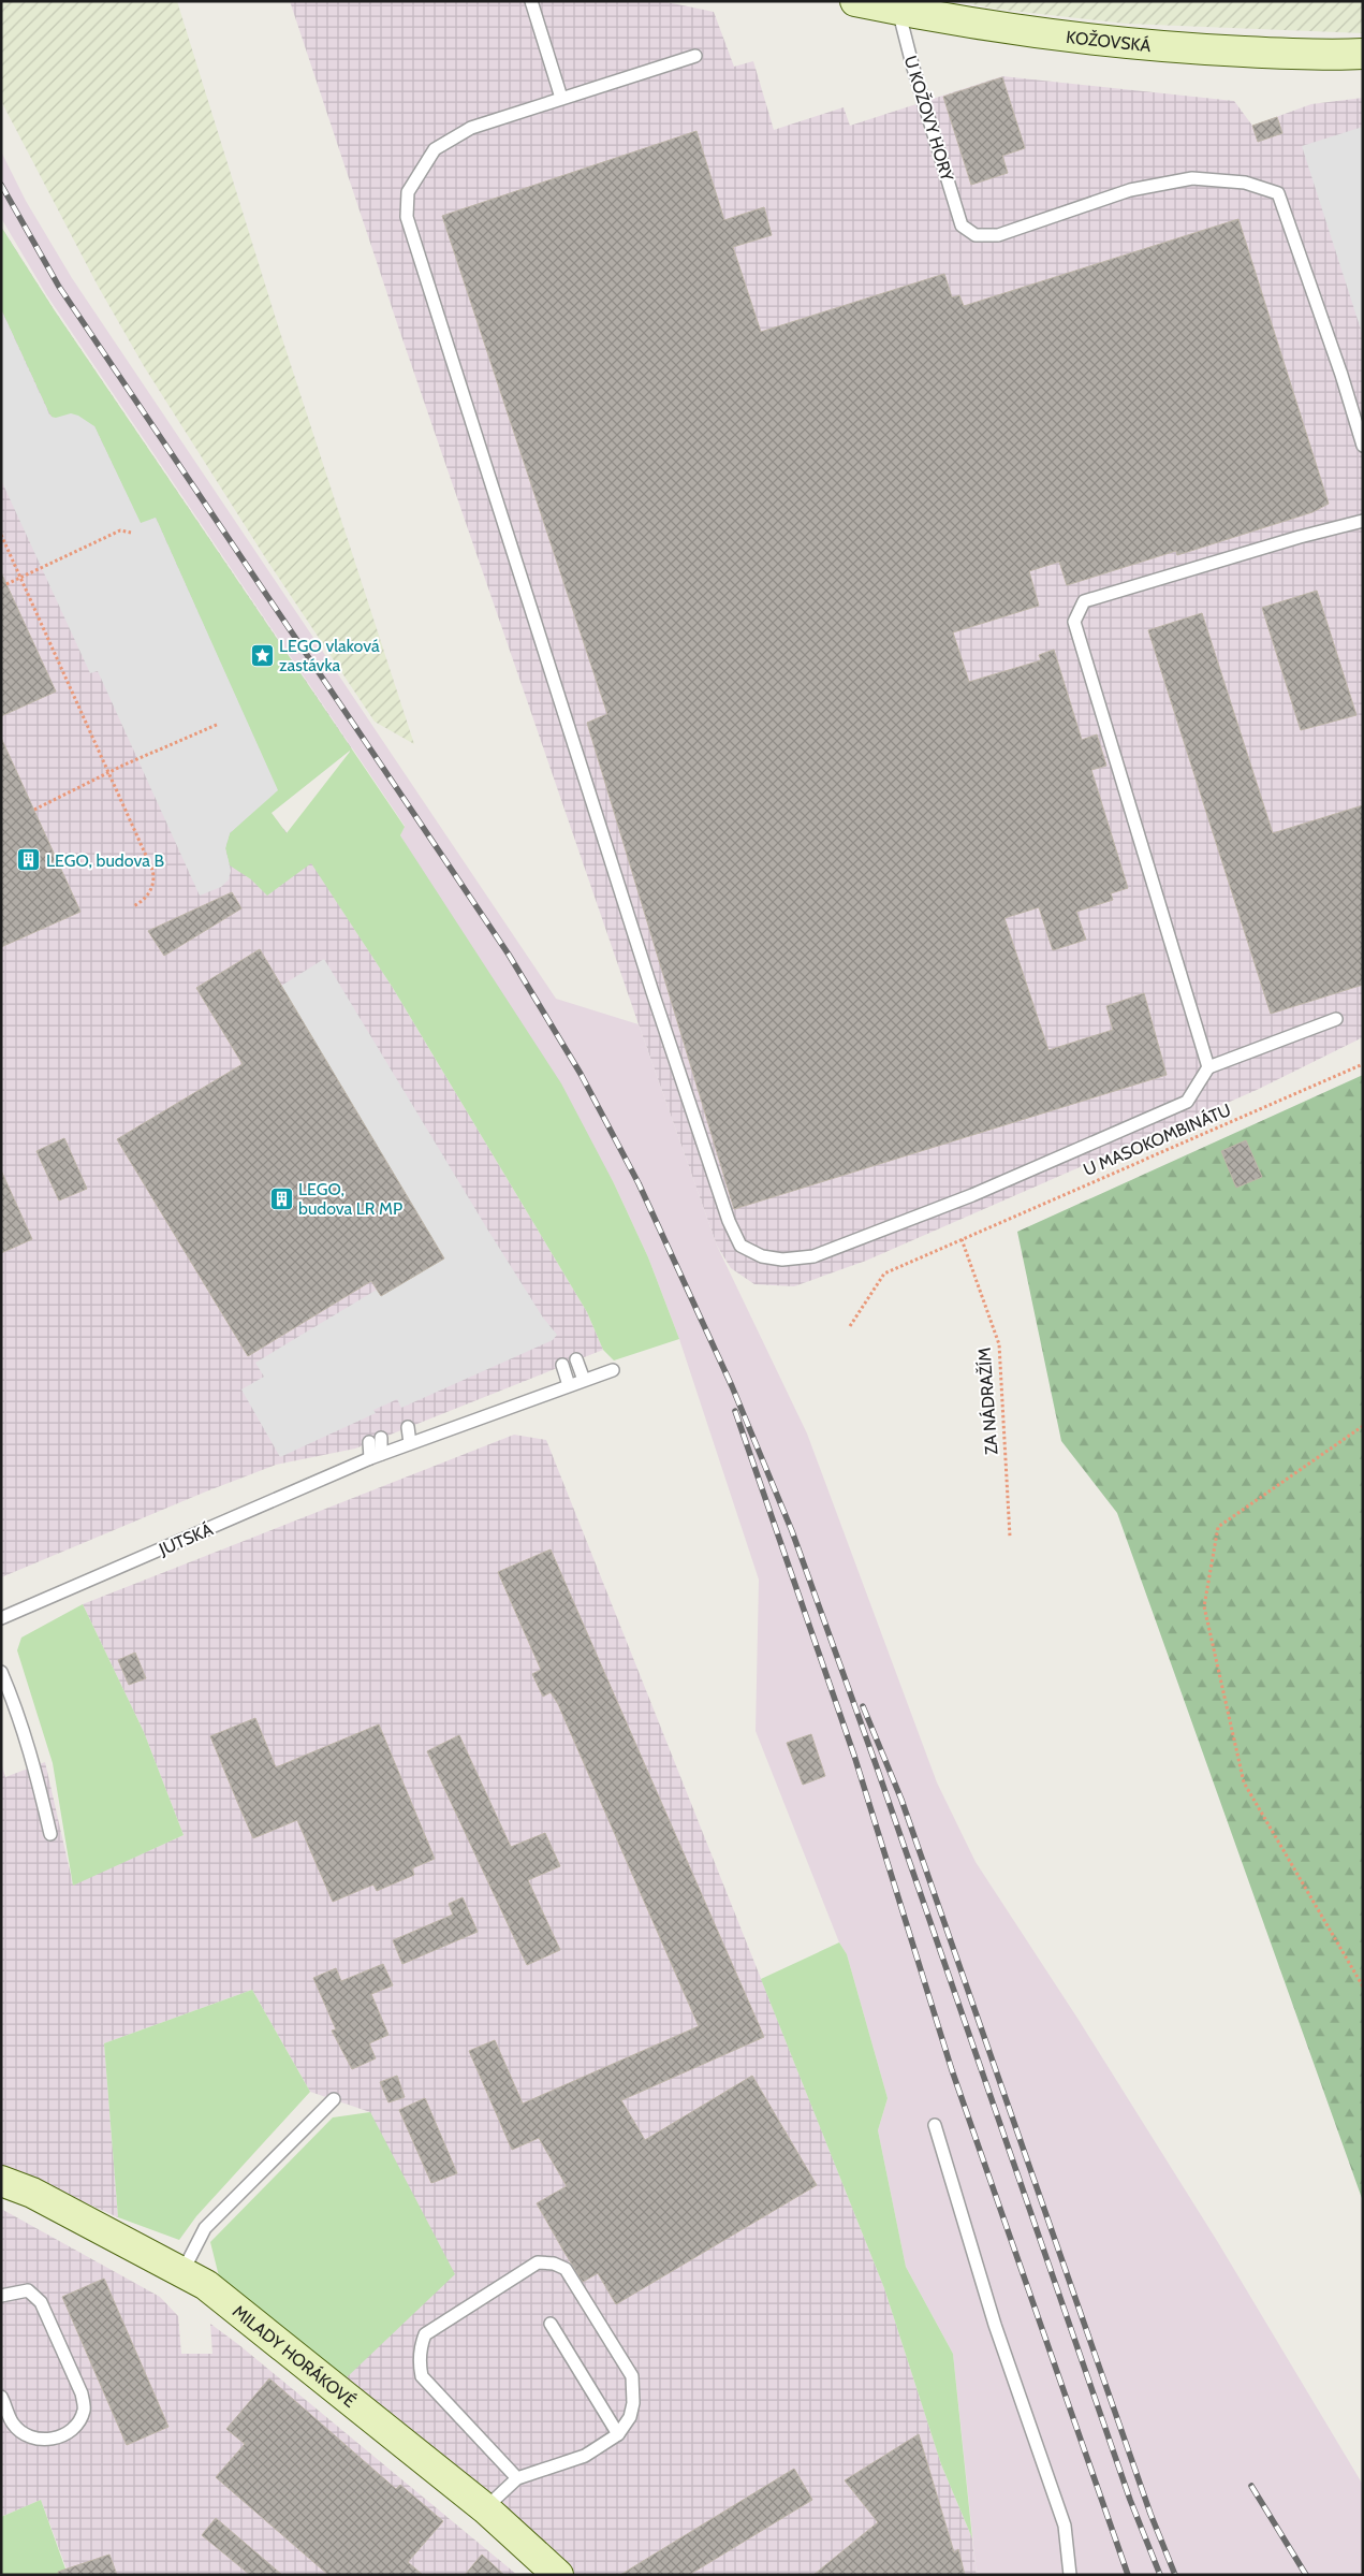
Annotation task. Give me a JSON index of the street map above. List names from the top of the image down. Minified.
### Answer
{"streets":{"street":["KOŽOVSKÁ","MILADY HORÁKOVÉ"],"lane":["U KOŽOVY HORY","JUTSKÁ"],"path":["U MASOKOMBINÁTU","ZA NÁDRAŽÍM"]},"crossings":[["KOŽOVSKÁ","U KOŽOVY HORY"],["U MASOKOMBINÁTU","ZA NÁDRAŽÍM"]],"places":{"place":["LEGO vlaková zastávka"],"building":["LEGO, budova B","LEGO, budova LR MP"]}}
